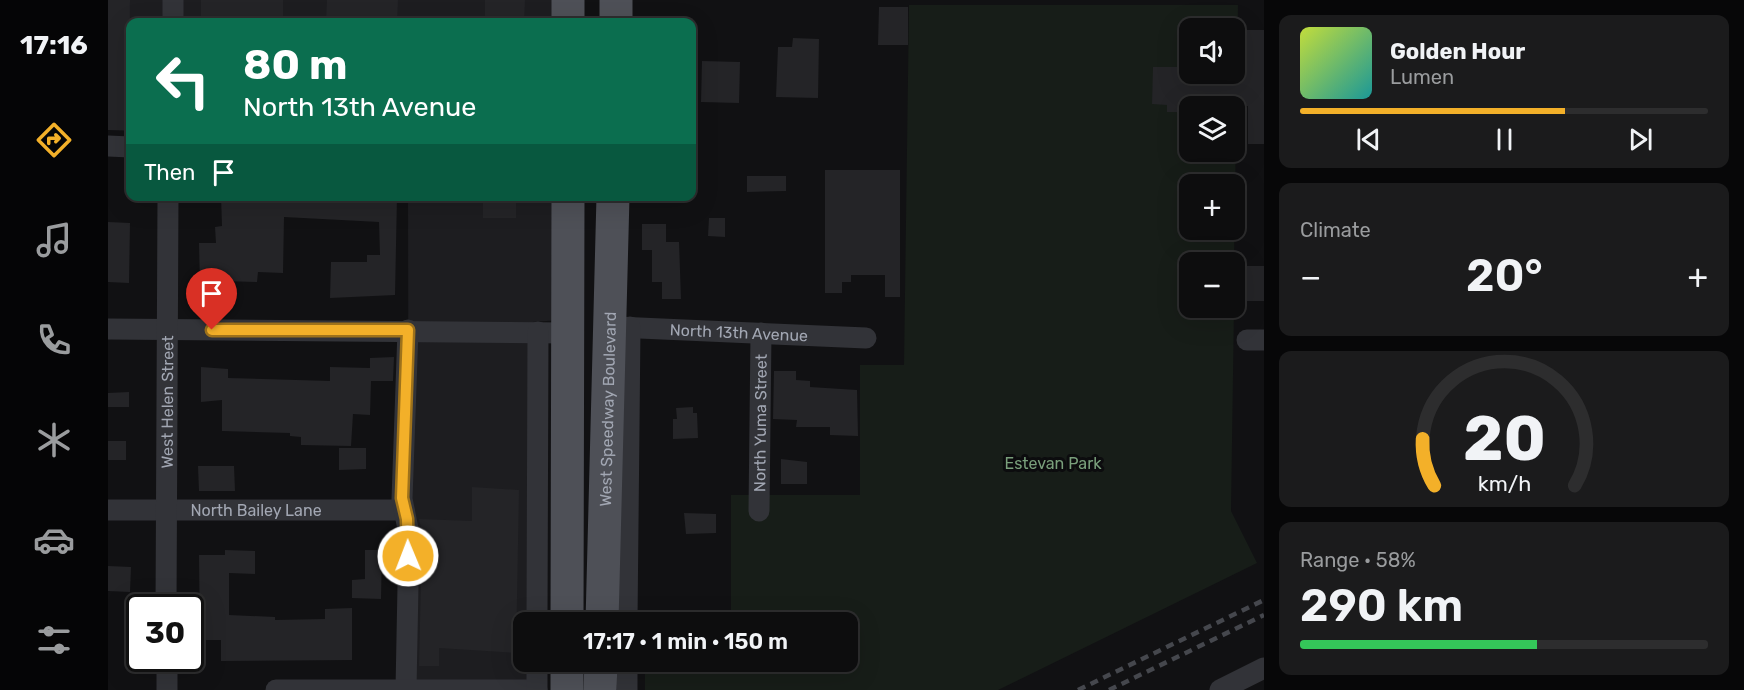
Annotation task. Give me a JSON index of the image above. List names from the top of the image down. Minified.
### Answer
{"streets":{"main road":["West Speedway Boulevard"],"street":["North 13th Avenue","West Helen Street","North Yuma Street","North Bailey Lane"]},"crossings":[["North 13th Avenue","West Speedway Boulevard"],["North 13th Avenue","North Yuma Street"],["West Helen Street","North Bailey Lane"]],"parks":["Estevan Park"],"page":{"tabs":"17:16","map_buttons":["+","−"],"turn":["80 m","North 13th Avenue"],"song":["Golden Hour","Lumen"],"then":"Then","tile":["Climate",["Range · 58%","290 km"]],"heat":["−","20°","+"],"limit":"30","trip":"17:17 · 1 min · 150 m","gauge":["20","km/h"]}}
